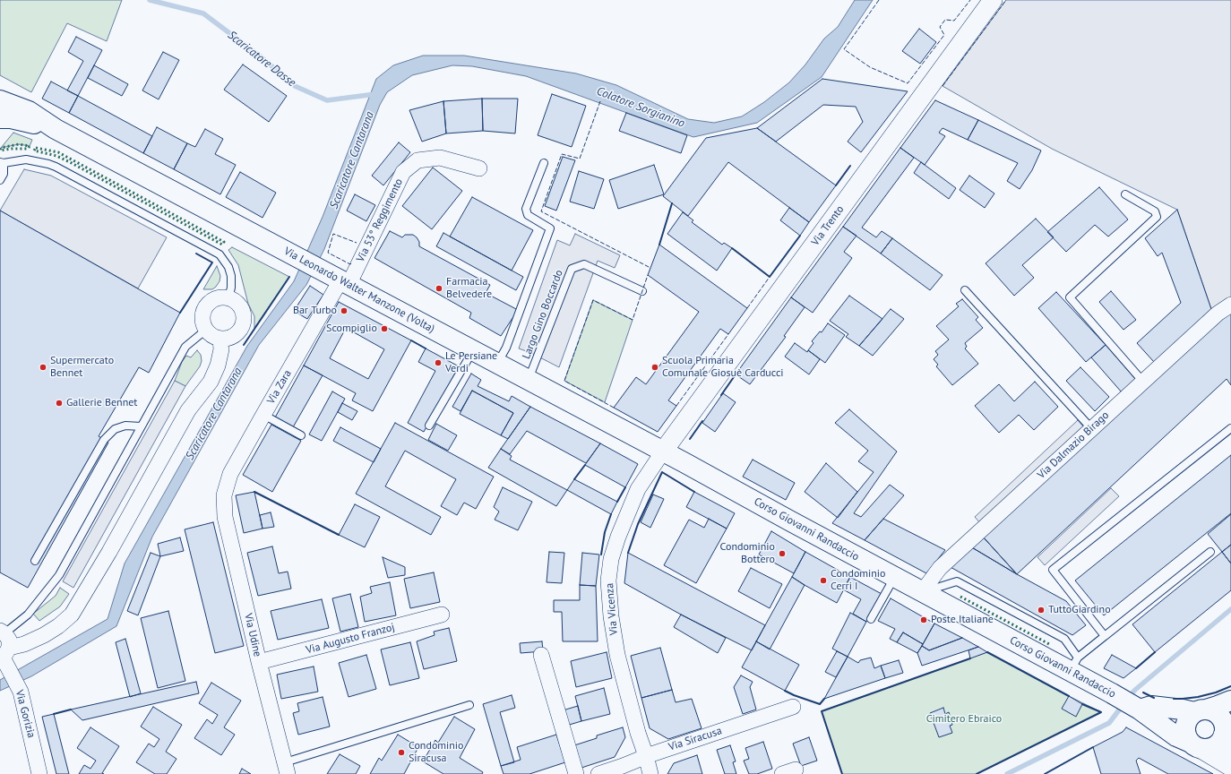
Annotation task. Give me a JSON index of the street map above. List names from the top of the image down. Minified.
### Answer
{"streets":{"main road":["Via Leonardo Walter Manzone (Volta)","Corso Giovanni Randaccio"],"street":["Via 53° Reggimento","Via Trento","Via Zara","Via Dalmazio Birago","Via Vicenza","Via Udine","Via Augusto Franzoj","Via Gorizia","Via Siracusa"],"lane":["Largo Gino Boccardo"]},"crossings":[["Via 53° Reggimento","Via Leonardo Walter Manzone (Volta)"],["Via 53° Reggimento","Via Zara"],["Via Trento","Via Leonardo Walter Manzone (Volta)"],["Via Trento","Corso Giovanni Randaccio"],["Via Trento","Via Vicenza"],["Via Leonardo Walter Manzone (Volta)","Largo Gino Boccardo"],["Via Leonardo Walter Manzone (Volta)","Via Zara"],["Via Leonardo Walter Manzone (Volta)","Corso Giovanni Randaccio"],["Via Leonardo Walter Manzone (Volta)","Via Vicenza"],["Via Zara","Via Udine"],["Via Dalmazio Birago","Corso Giovanni Randaccio"],["Corso Giovanni Randaccio","Via Vicenza"],["Via Vicenza","Via Siracusa"],["Via Udine","Via Augusto Franzoj"]],"water":["Scaricatore Dasse","Colatore Sorgianino","Scaricatore Cantarana"],"parks":["Cimitero Ebraico"],"places":["Farmacia Belvedere","Bar Turbo","Scompiglio","Le Persiane Verdi","Supermercato Bennet","Scuola Primaria Comunale Giosuè Carducci","Gallerie Bennet","Condominio Bottero","Condominio Cerri I","TuttoGiardino","Poste Italiane","Condominio Siracusa"]}
